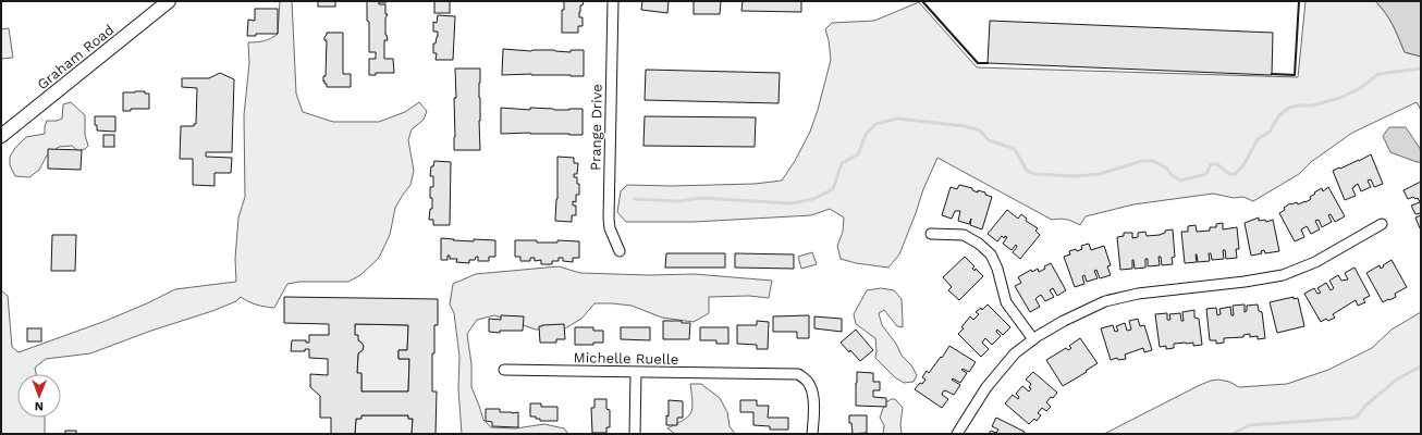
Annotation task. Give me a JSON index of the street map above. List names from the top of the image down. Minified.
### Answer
{"streets":{"main road":["Graham Road"],"street":["Prange Drive","Michelle Ruelle"]},"north":"bottom"}
